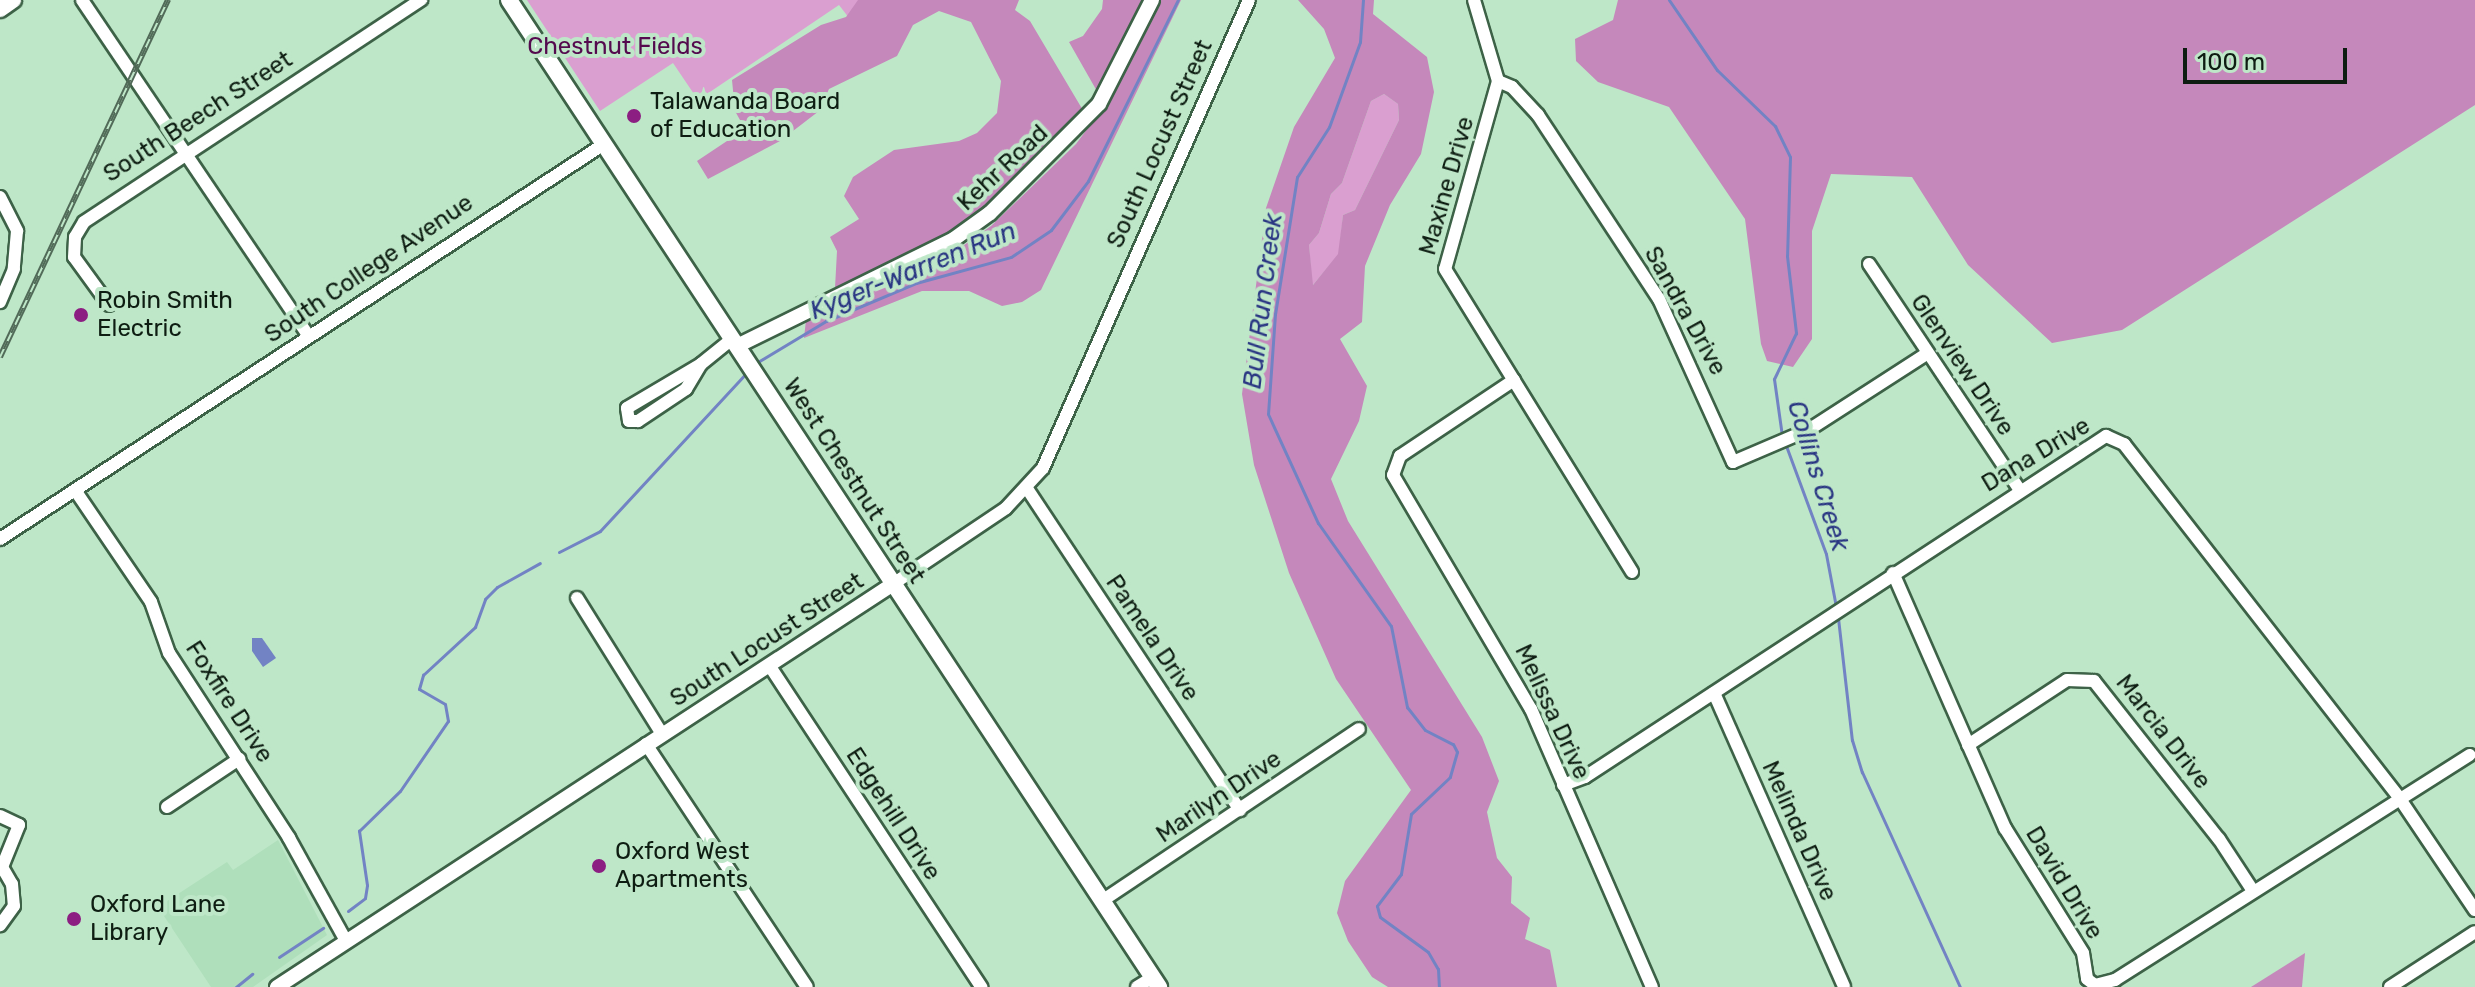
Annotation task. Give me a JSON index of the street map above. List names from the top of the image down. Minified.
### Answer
{"streets":{"main road":["West Chestnut Street"],"street":["South Beech Street","South Locust Street","Kehr Road","Maxine Drive","South College Avenue","Sandra Drive","Glenview Drive","Dana Drive","Pamela Drive","Foxfire Drive","Melissa Drive","Marcia Drive","Marilyn Drive","Edgehill Drive","Melinda Drive","David Drive"]},"crossings":[["South Locust Street","West Chestnut Street"],["South Locust Street","Pamela Drive"],["South Locust Street","Foxfire Drive"],["South Locust Street","Edgehill Drive"],["Kehr Road","West Chestnut Street"],["Maxine Drive","Sandra Drive"],["Maxine Drive","Melissa Drive"],["South College Avenue","West Chestnut Street"],["South College Avenue","Foxfire Drive"],["Sandra Drive","Glenview Drive"],["Glenview Drive","Dana Drive"],["Dana Drive","Melissa Drive"],["Dana Drive","Melinda Drive"],["Dana Drive","David Drive"],["West Chestnut Street","Marilyn Drive"],["Pamela Drive","Marilyn Drive"],["Marcia Drive","David Drive"]],"water":["Kyger-Warren Run","Bull Run Creek","Collins Creek"],"parks":["Chestnut Fields"],"places":["Talawanda Board of Education","Robin Smith Electric","Oxford West Apartments","Oxford Lane Library"],"scale_bar":"100 m"}
